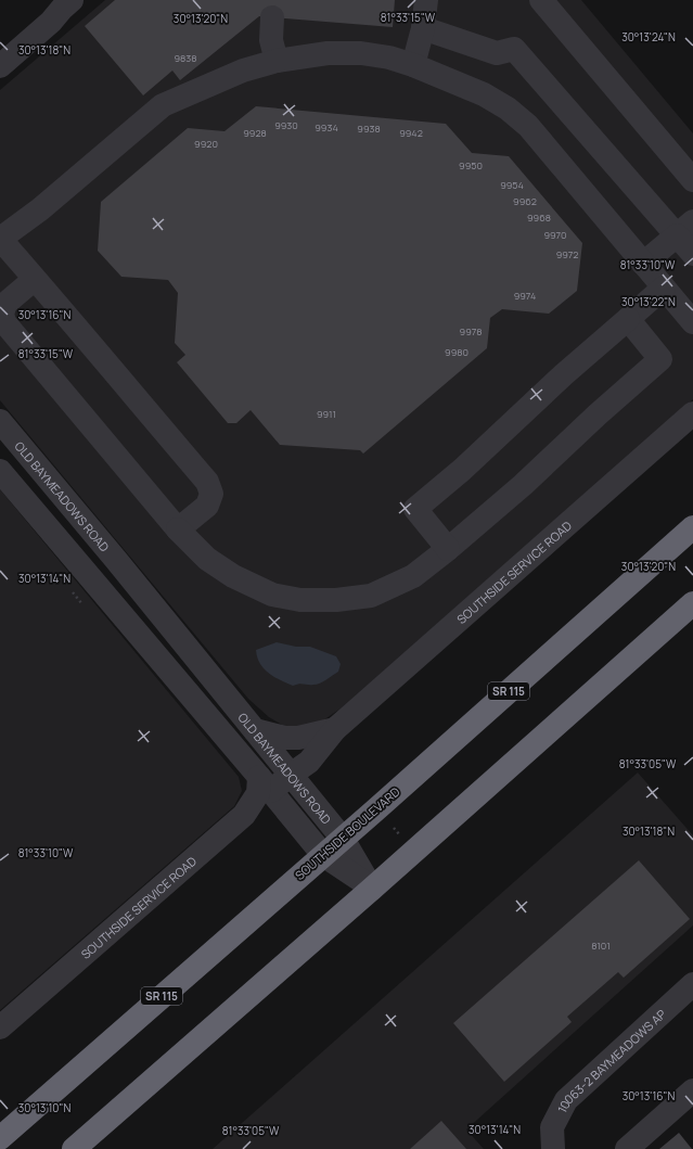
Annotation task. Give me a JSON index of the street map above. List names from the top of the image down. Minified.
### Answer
{"streets":{"highway":["SR 115","SOUTHSIDE BOULEVARD"],"street":["OLD BAYMEADOWS ROAD","SOUTHSIDE SERVICE ROAD","10063-2 BAYMEADOWS AP"]},"crossings":[["OLD BAYMEADOWS ROAD","SOUTHSIDE SERVICE ROAD"],["OLD BAYMEADOWS ROAD","SOUTHSIDE BOULEVARD"]],"house_numbers":["9838","9930","9934","9938","9928","9942","9920","9950","9954","9962","9968","9970","9972","9974","9978","9980","9911","8101"],"coordinates":["81°33'15\"W","30°13'20\"N","30°13'24\"N","30°13'18\"N","81°33'10\"W","30°13'22\"N","30°13'16\"N","30°13'14\"N","81°33'05\"W","30°13'10\"N"]}
